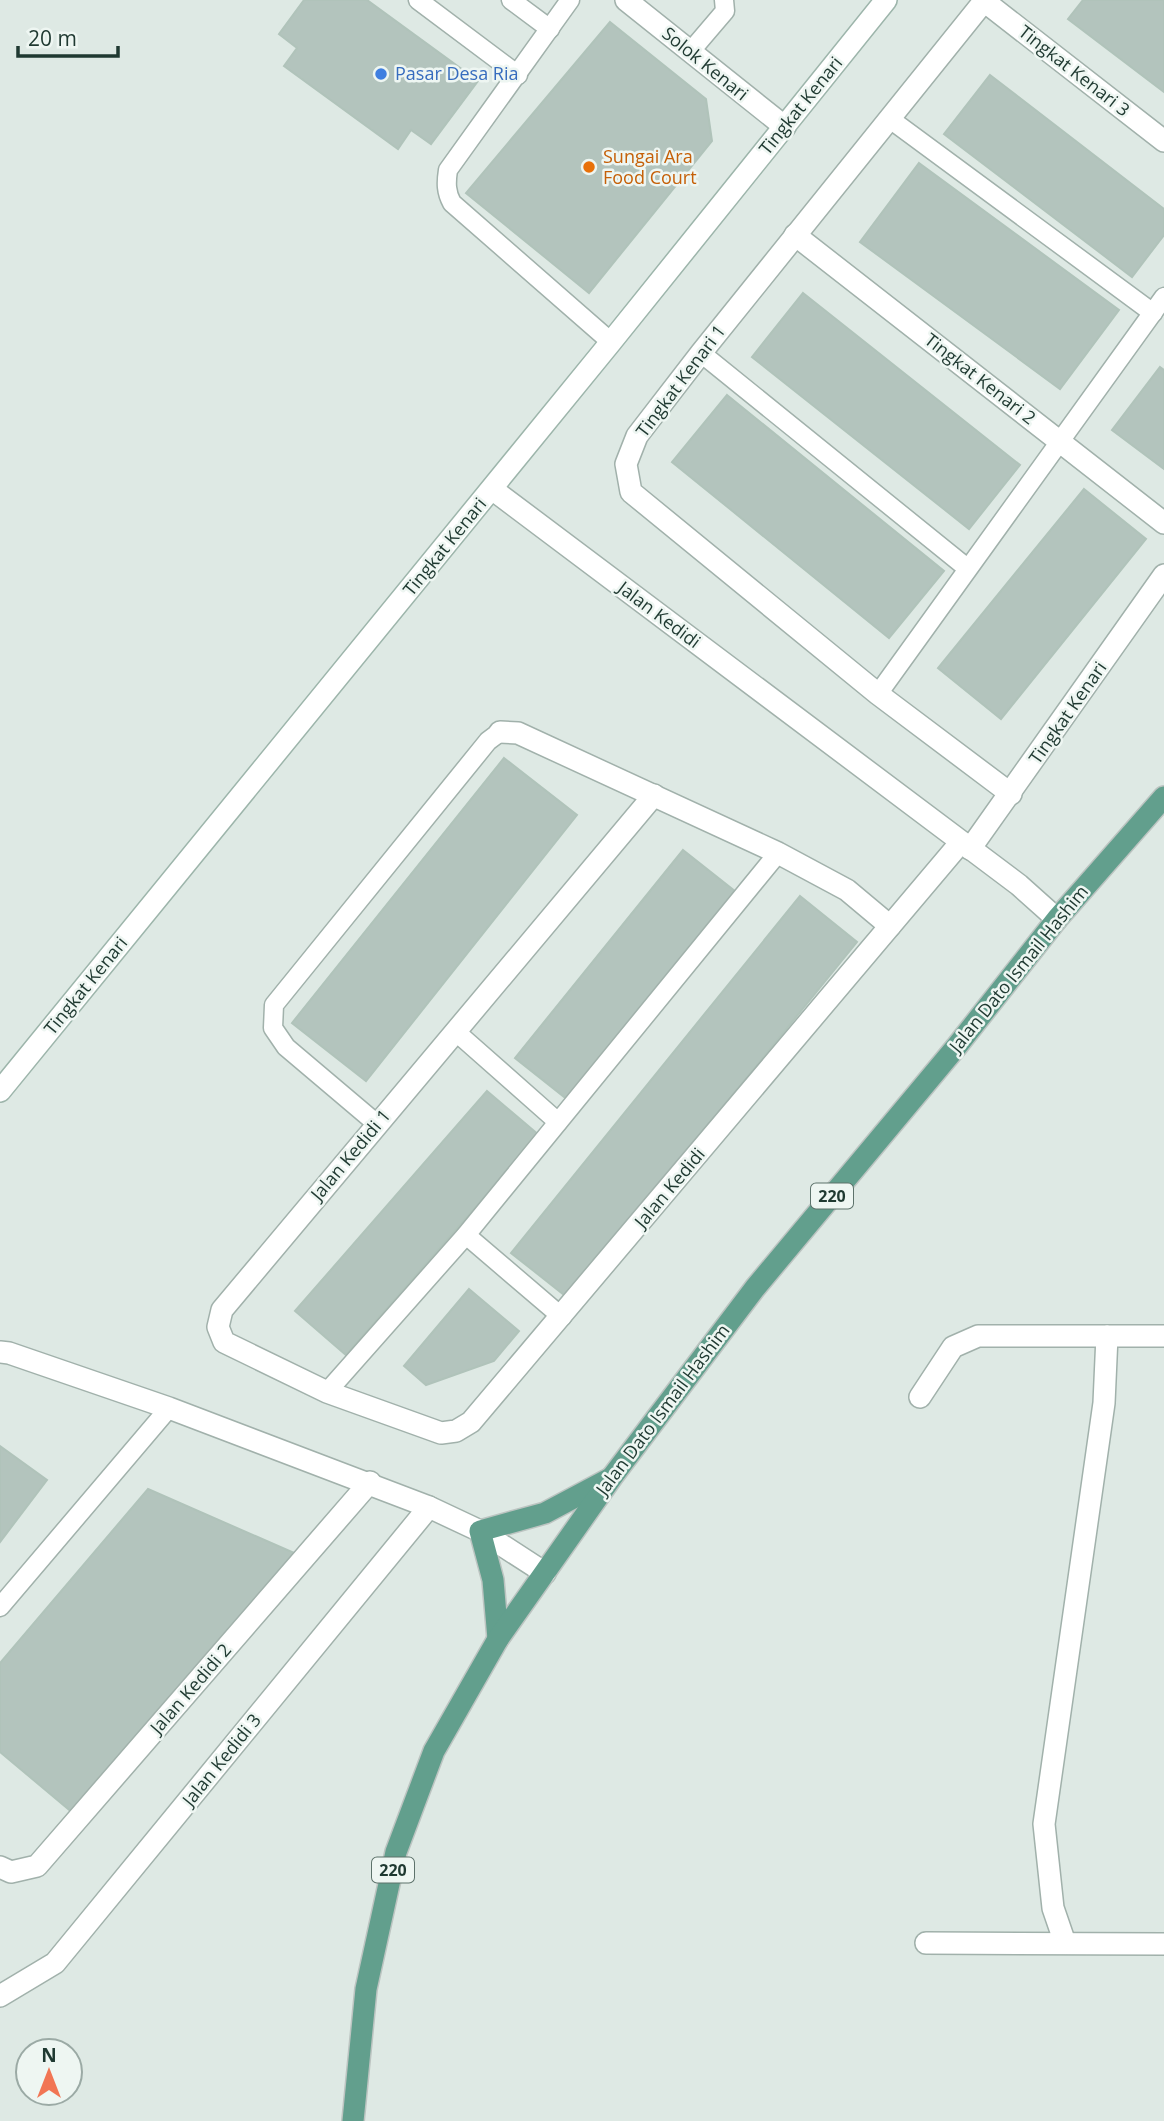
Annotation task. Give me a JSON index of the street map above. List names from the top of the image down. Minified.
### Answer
{"streets":{"main road":["Jalan Dato Ismail Hashim","220"],"street":["Solok Kenari","Tingkat Kenari 3","Tingkat Kenari","Tingkat Kenari 2","Tingkat Kenari 1","Jalan Kedidi","Jalan Kedidi 1","Jalan Kedidi 2","Jalan Kedidi 3"]},"crossings":[["Solok Kenari","Tingkat Kenari"],["Tingkat Kenari 3","Tingkat Kenari 1"],["Tingkat Kenari","Tingkat Kenari 1"],["Tingkat Kenari","Jalan Kedidi"],["Tingkat Kenari 2","Tingkat Kenari 1"],["Jalan Kedidi","Jalan Dato Ismail Hashim"],["Jalan Kedidi","Jalan Kedidi 1"]],"places":["Pasar Desa Ria","Sungai Ara Food Court"],"scale_bar":"20 m","north":"top"}
